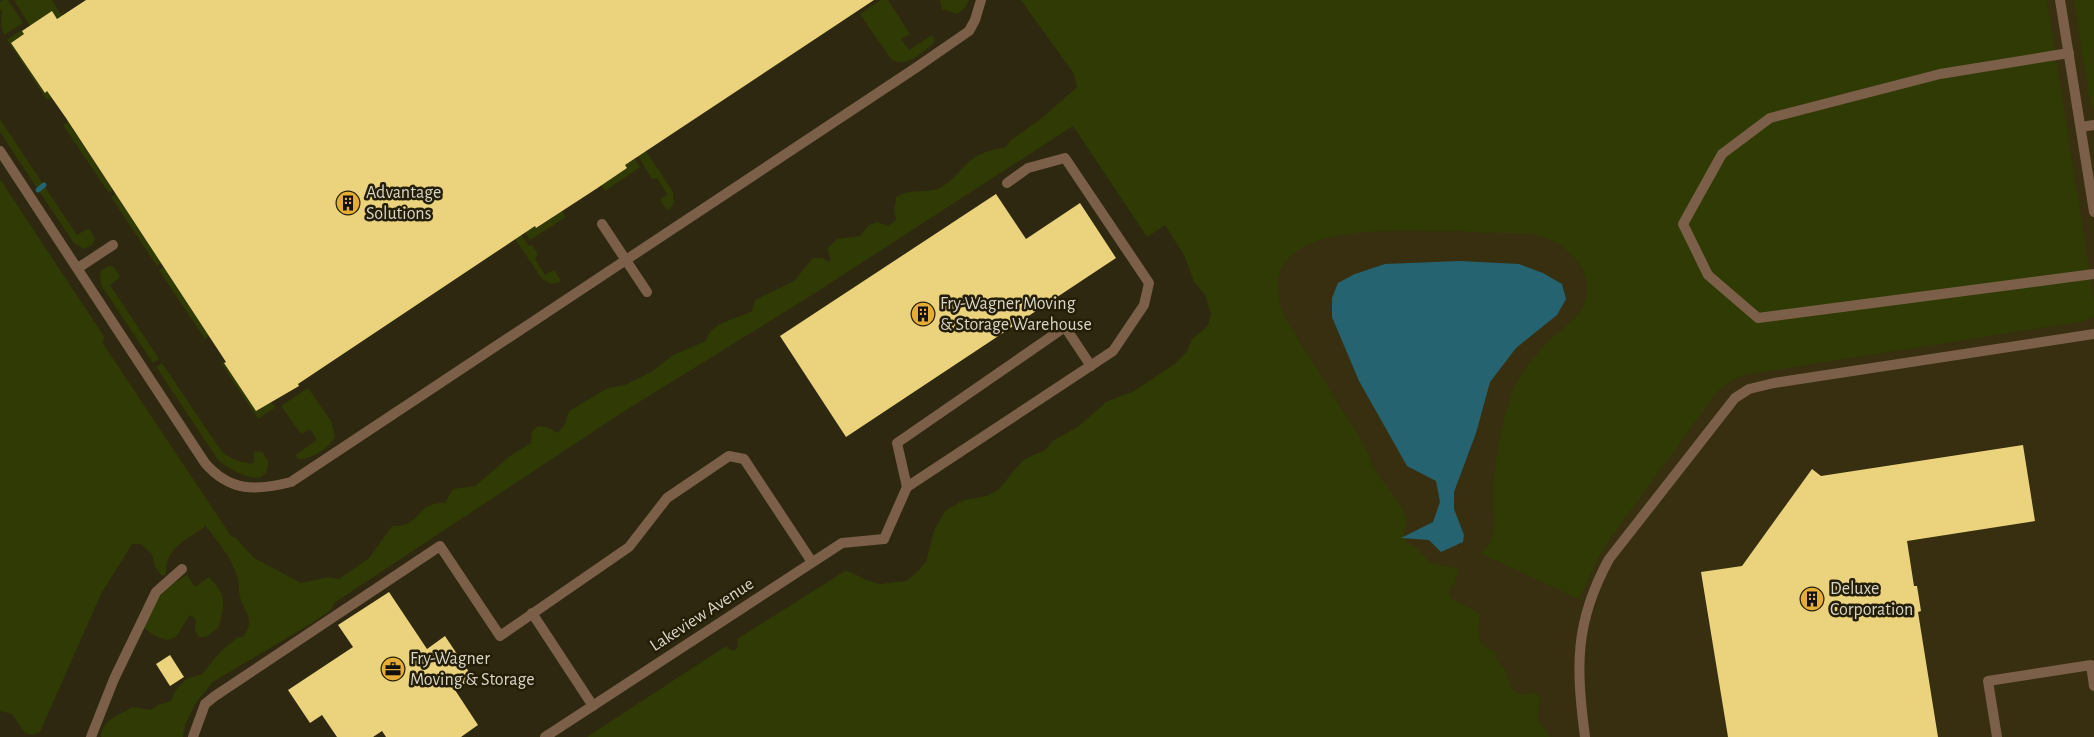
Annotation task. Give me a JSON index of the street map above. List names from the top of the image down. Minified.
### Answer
{"streets":{"street":["Lakeview Avenue"]},"places":{"building":["Advantage Solutions","Fry-Wagner Moving & Storage Warehouse","Deluxe Corporation"],"office":["Fry-Wagner Moving & Storage"]}}
